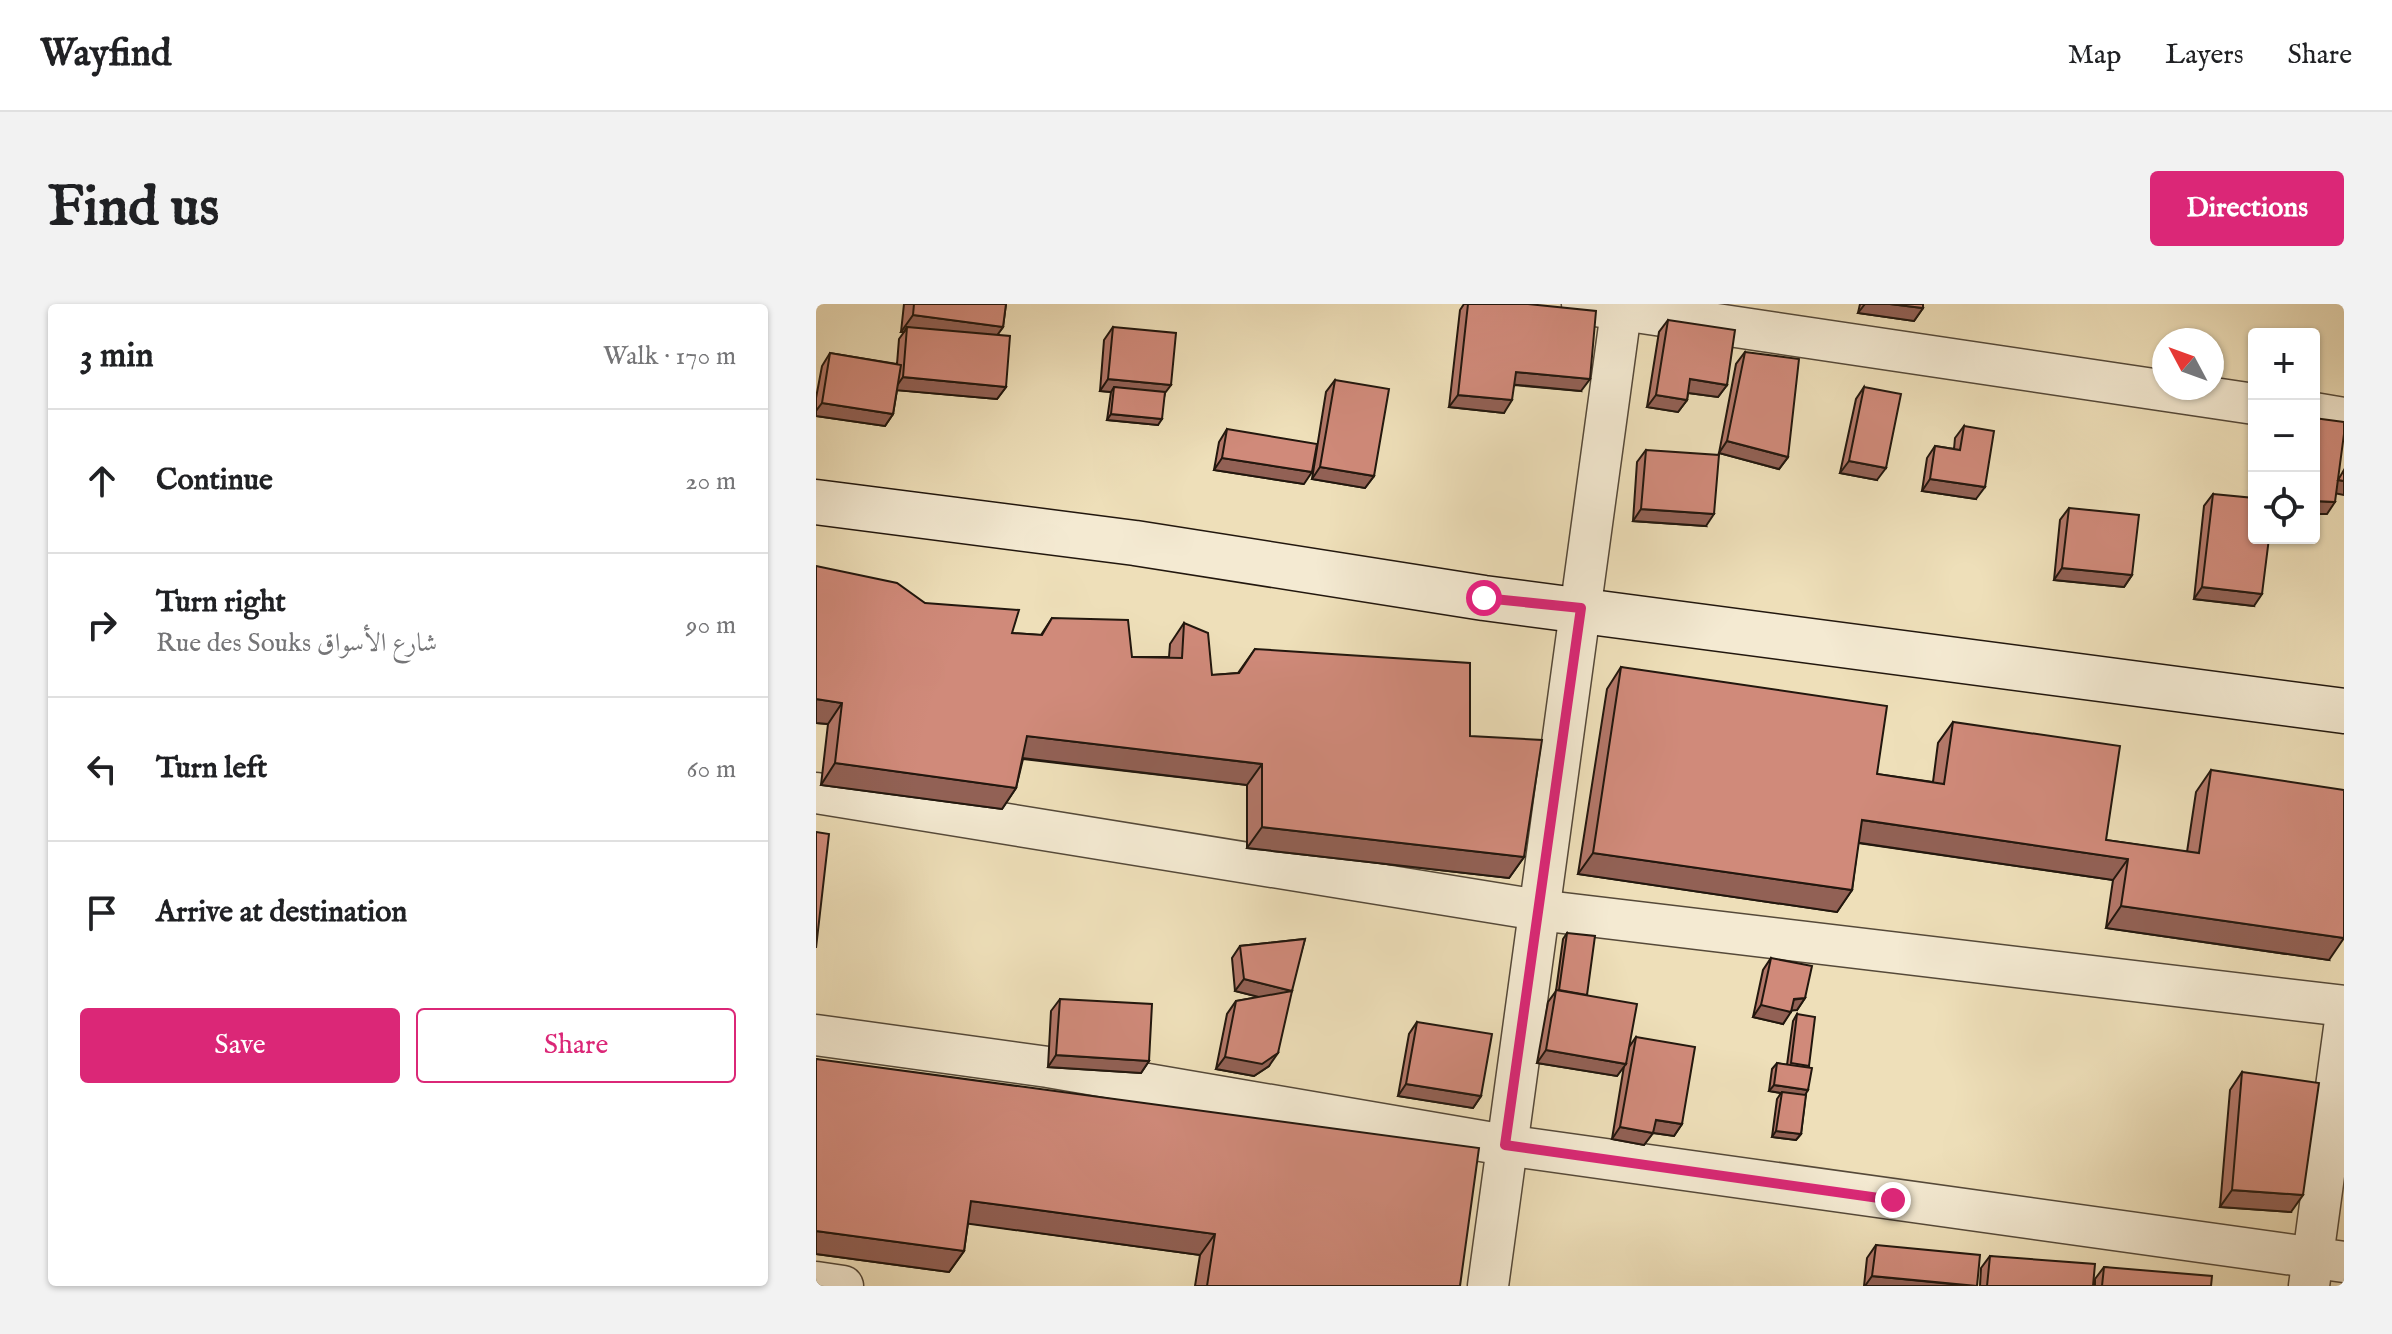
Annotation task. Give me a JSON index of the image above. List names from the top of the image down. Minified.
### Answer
{"north":"top left","page":{"header":"Wayfind","nav":["Map","Layers","Share"],"buttons":["Directions",["Save","Share"]],"title":"Find us","heading":["3 min","Walk · 170 m"],"map_buttons":["+","−"],"list":[["Continue","20 m"],["Turn right","Rue des Souks شارع الأسواق","90 m"],["Turn left","60 m"],"Arrive at destination"]}}
